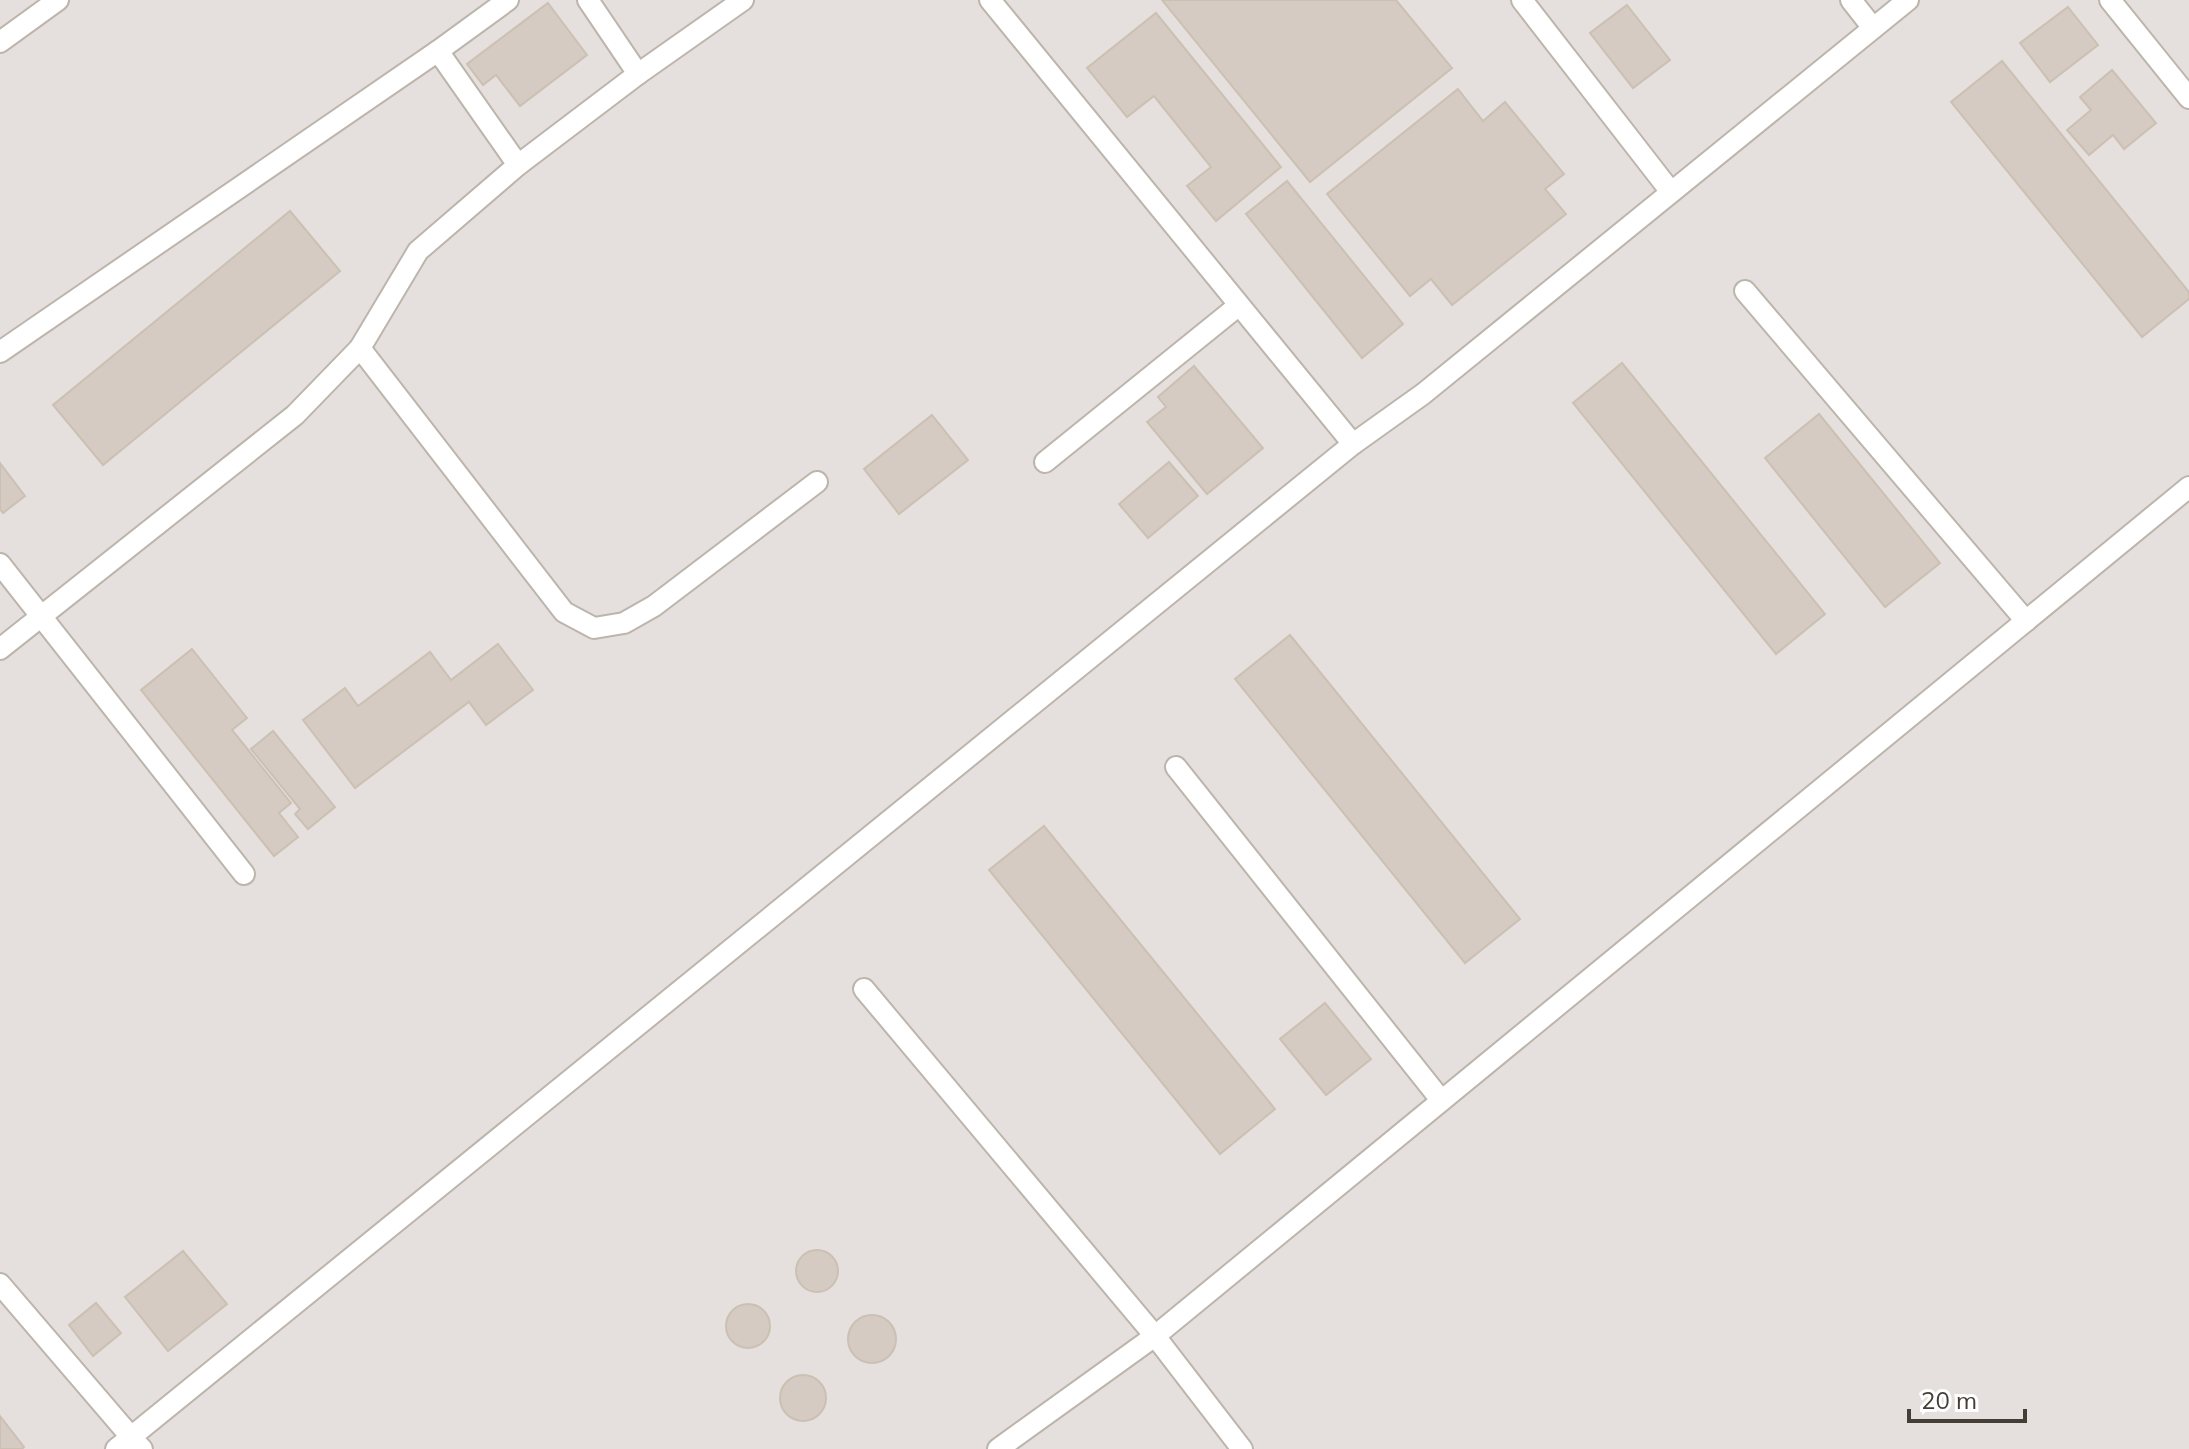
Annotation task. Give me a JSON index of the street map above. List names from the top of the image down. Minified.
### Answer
{"scale_bar":"20 m"}
